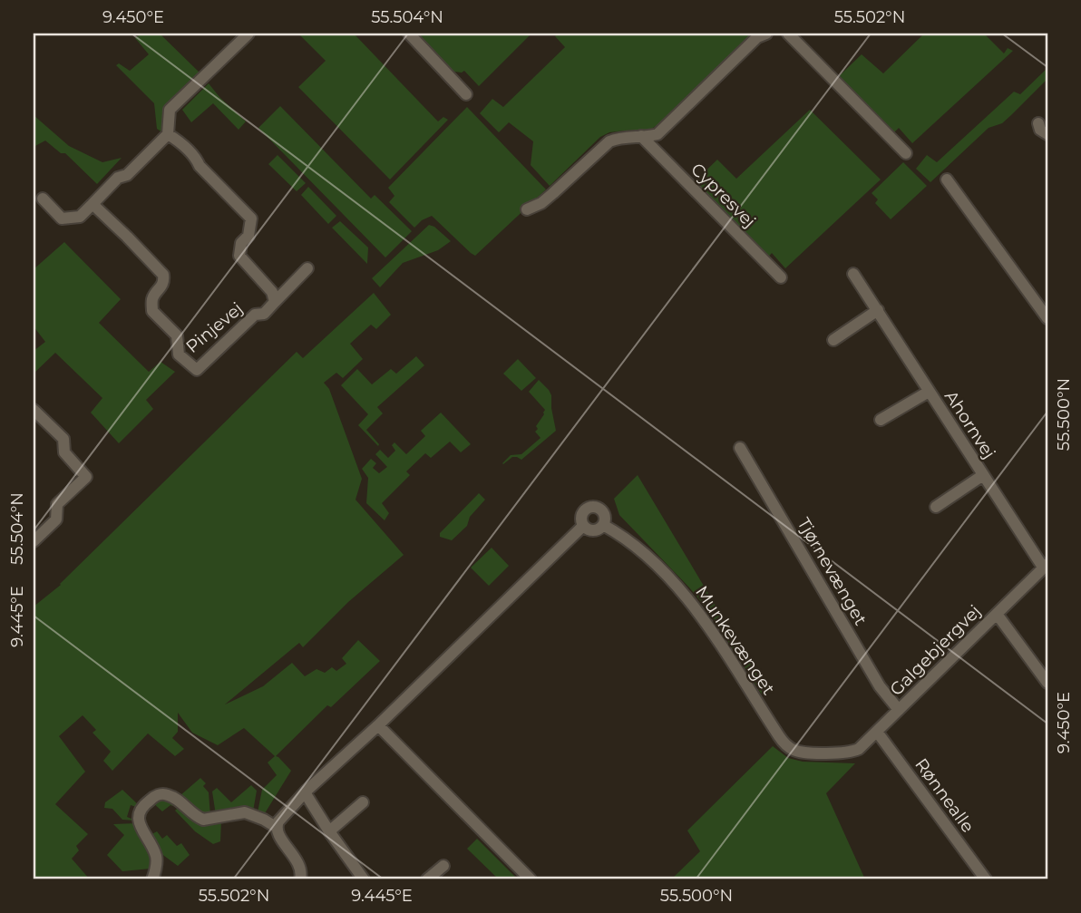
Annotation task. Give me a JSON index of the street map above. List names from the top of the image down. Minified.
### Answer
{"streets":{"street":["Cypresvej","Pinjevej","Ahornvej","Tjørnevænget","Munkevænget","Galgebjergvej","Rønnealle"]},"crossings":[["Ahornvej","Galgebjergvej"],["Tjørnevænget","Galgebjergvej"],["Munkevænget","Galgebjergvej"],["Galgebjergvej","Rønnealle"]],"coordinates":["9.450°E","55.504°N","55.502°N","55.500°N","9.445°E"]}
